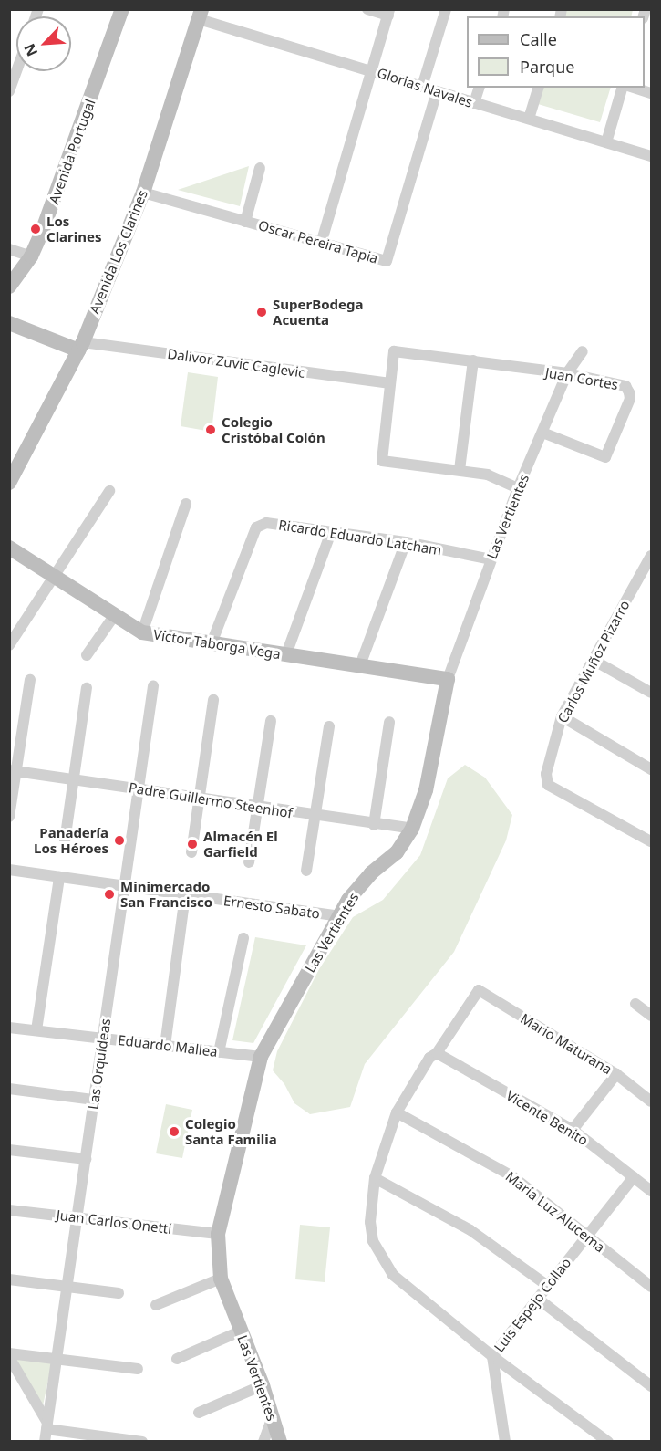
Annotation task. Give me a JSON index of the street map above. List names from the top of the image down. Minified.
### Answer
{"streets":{"street":["Glorias Navales","Avenida Portugal","Oscar Pereira Tapia","Avenida Los Clarines","Dalivor Zuvic Caglevic","Juan Cortes","Las Vertientes","Ricardo Eduardo Latcham","Víctor Taborga Vega","Carlos Muñoz Pizarro","Padre Guillermo Steenhof","Ernesto Sabato","Mario Maturana","Eduardo Mallea","Las Orquídeas","Vicente Benito","María Luz Alucema","Juan Carlos Onetti","Luis Espejo Collao"]},"crossings":[["Glorias Navales","Oscar Pereira Tapia"],["Glorias Navales","Avenida Los Clarines"],["Oscar Pereira Tapia","Avenida Los Clarines"],["Avenida Los Clarines","Dalivor Zuvic Caglevic"],["Dalivor Zuvic Caglevic","Juan Cortes"],["Juan Cortes","Las Vertientes"],["Las Vertientes","Ricardo Eduardo Latcham"],["Las Vertientes","Víctor Taborga Vega"],["Las Vertientes","Padre Guillermo Steenhof"],["Las Vertientes","Ernesto Sabato"],["Las Vertientes","Eduardo Mallea"],["Las Vertientes","Juan Carlos Onetti"],["Ricardo Eduardo Latcham","Víctor Taborga Vega"],["Padre Guillermo Steenhof","Las Orquídeas"],["Ernesto Sabato","Las Orquídeas"],["Mario Maturana","Vicente Benito"],["Eduardo Mallea","Las Orquídeas"],["Las Orquídeas","Juan Carlos Onetti"],["Vicente Benito","Luis Espejo Collao"],["María Luz Alucema","Luis Espejo Collao"]],"places":["Los Clarines","SuperBodega Acuenta","Colegio Cristóbal Colón","Panadería Los Héroes","Almacén El Garfield","Minimercado San Francisco","Colegio Santa Familia"],"legend":["Calle","Parque"],"north":"bottom left"}
